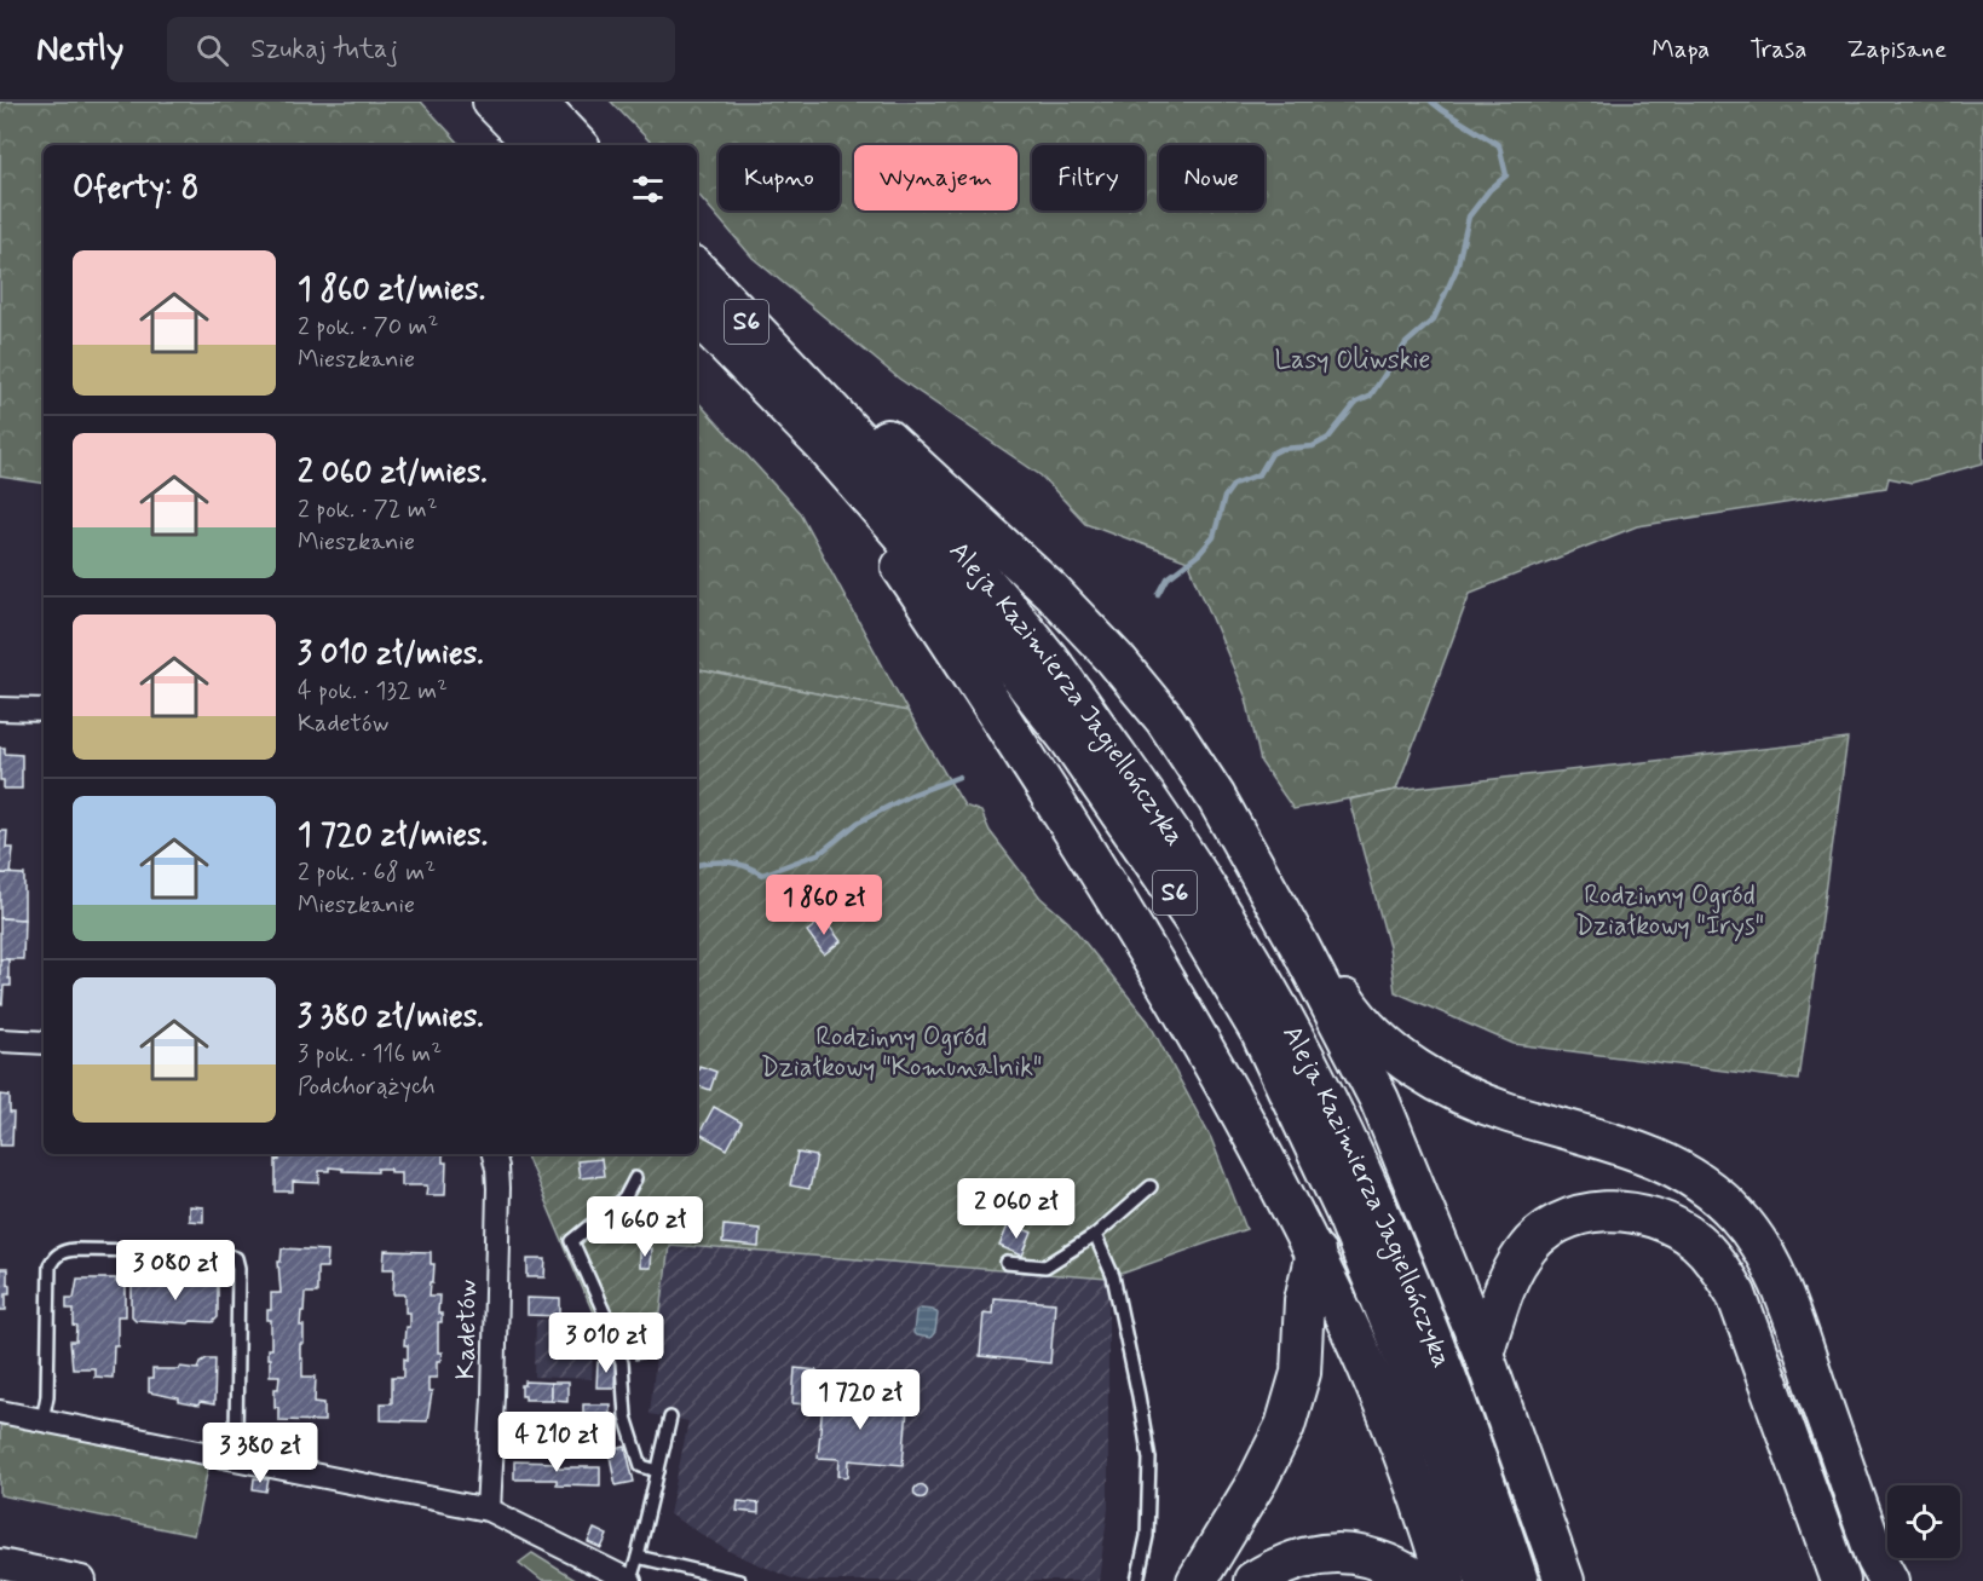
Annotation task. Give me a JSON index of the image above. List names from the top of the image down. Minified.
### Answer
{"streets":{"highway":["S6","Aleja Kazimierza Jagiellończyka"],"street":["Kadetów"]},"parks":["Lasy Oliwskie","Rodzinny Ogród Działkowy \"Irys\"","Rodzinny Ogród Działkowy \"Komunalnik\""],"page":{"header":"Nestly","search":"Szukaj tutaj","nav":["Mapa","Trasa","Zapisane"],"chip":["Kupno","Wynajem","Filtry","Nowe"],"heading":"Oferty: 8","list":[{"name":"1 860 zł/mies.","note":"2 pok. · 70 m² · Mieszkanie"},{"name":"2 060 zł/mies.","note":"2 pok. · 72 m² · Mieszkanie"},{"name":"3 010 zł/mies.","note":"4 pok. · 132 m² · Kadetów"},{"name":"1 720 zł/mies.","note":"2 pok. · 68 m² · Mieszkanie"},{"name":"3 380 zł/mies.","note":"3 pok. · 116 m² · Podchorążych"}],"price":["1 860 zł","2 060 zł","1 660 zł","3 080 zł","3 010 zł","1 720 zł","4 210 zł","3 380 zł"]}}
